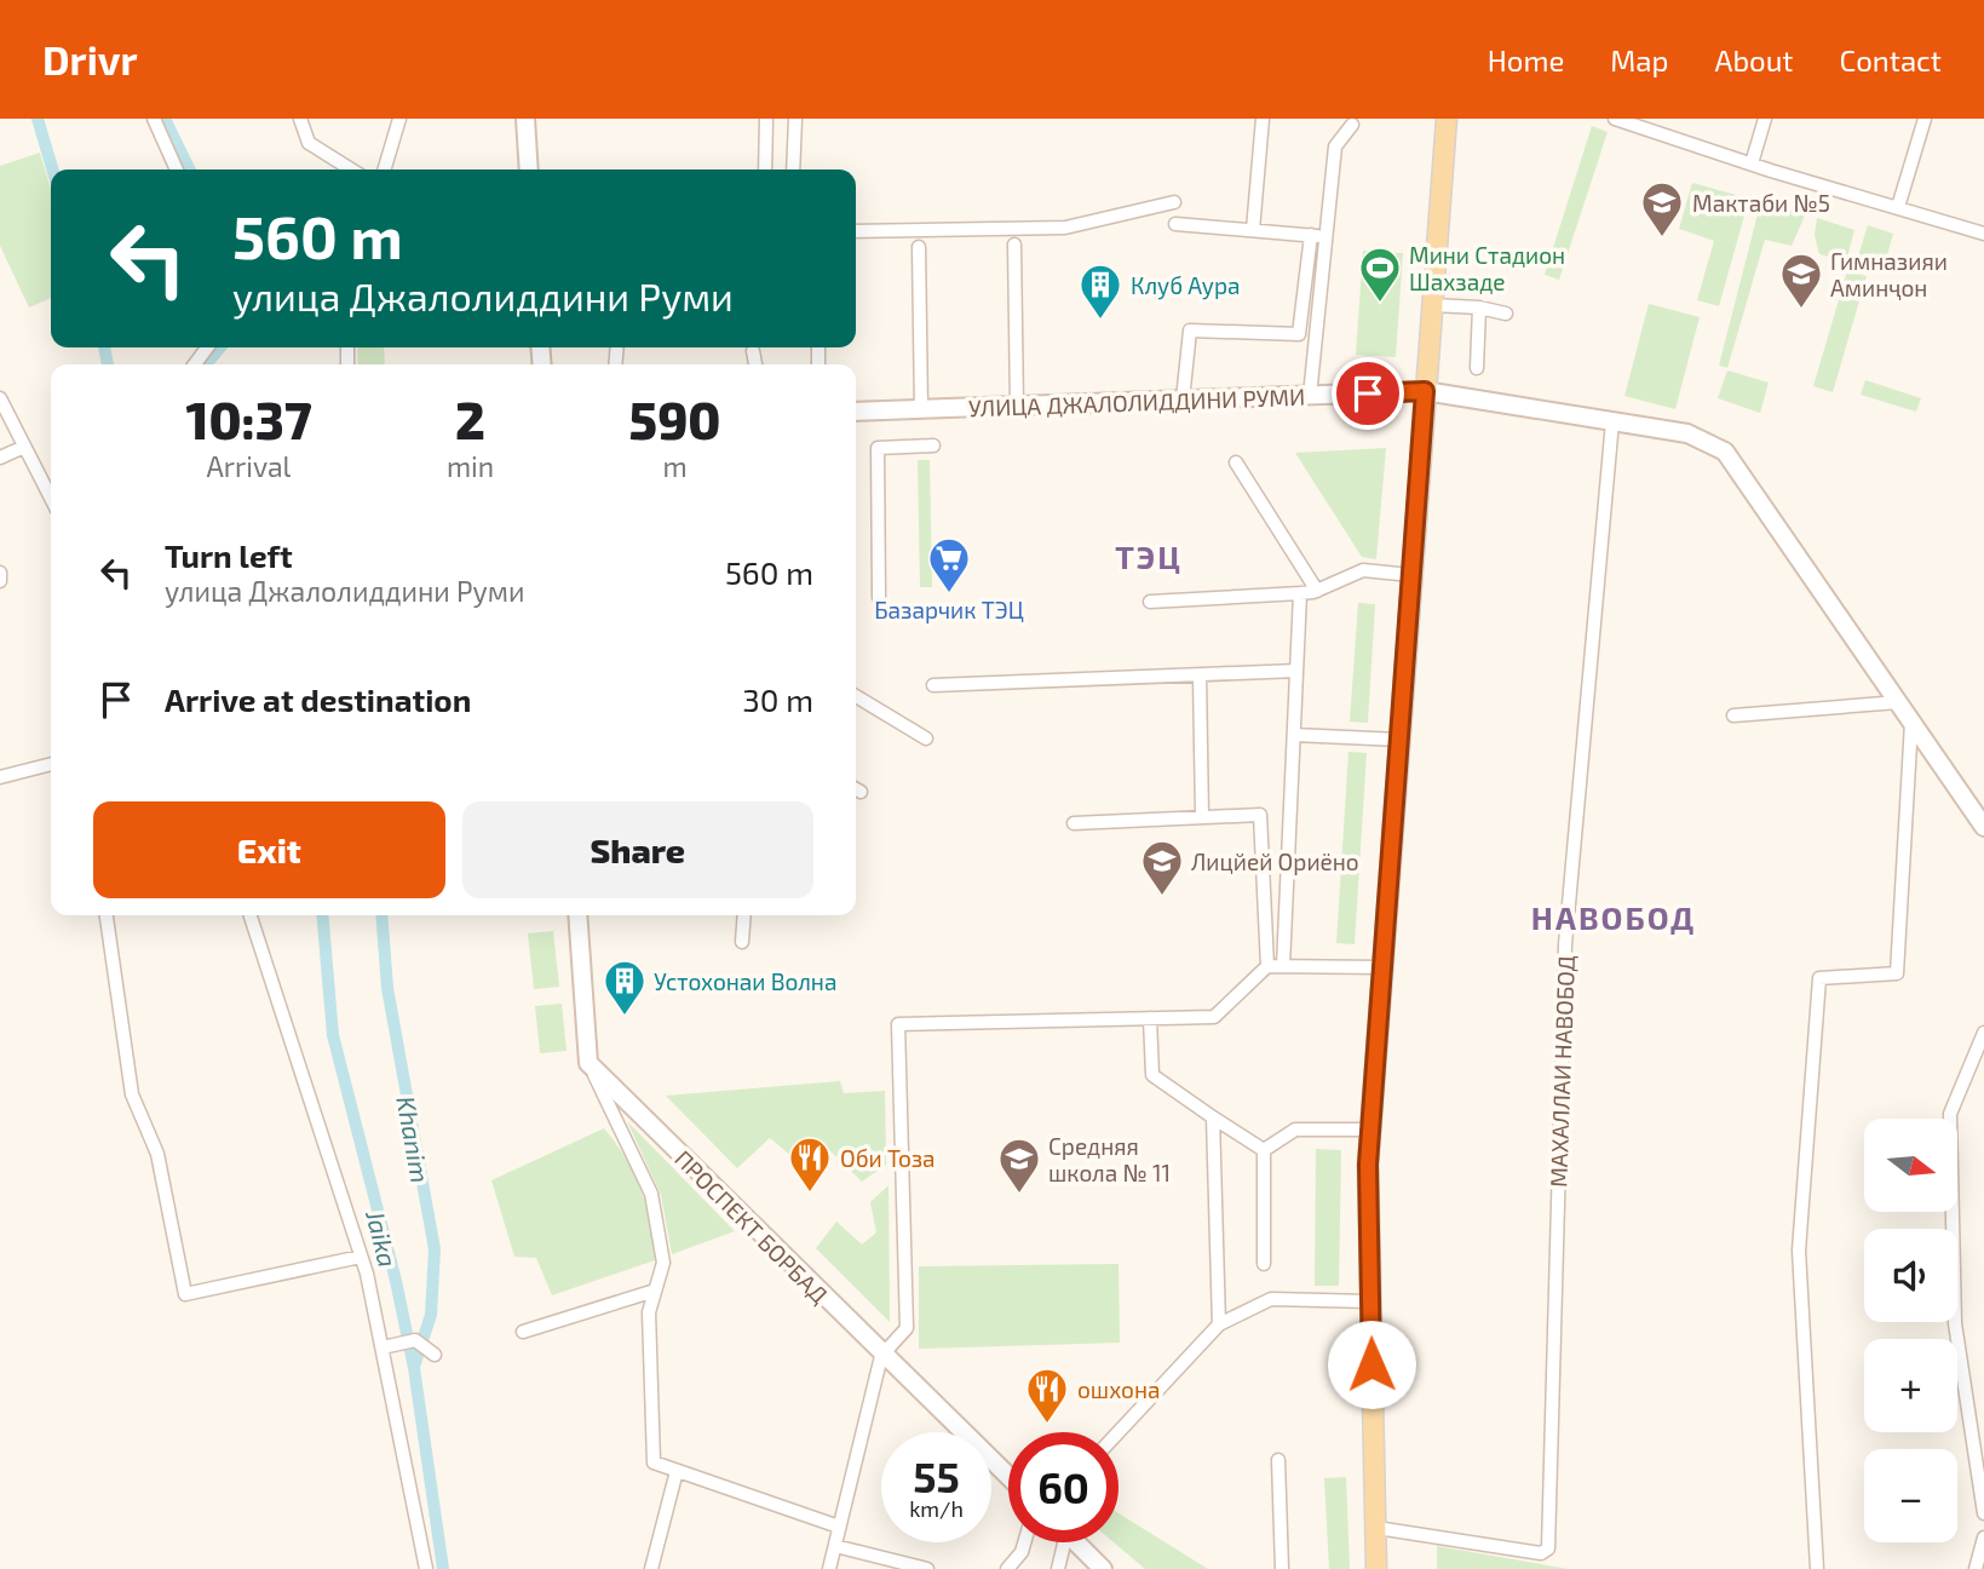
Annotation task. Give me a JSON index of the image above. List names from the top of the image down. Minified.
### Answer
{"streets":{"street":["УЛИЦА ДЖАЛОЛИДДИНИ РУМИ","МАХАЛЛАИ НАВОБОД","ПРОСПЕКТ БОРБАД"]},"crossings":[["УЛИЦА ДЖАЛОЛИДДИНИ РУМИ","МАХАЛЛАИ НАВОБОД"]],"districts":["ТЭЦ","НАВОБОД"],"water":["Khanim","Jaika"],"places":{"school or university":["Мактаби №5","Гимназияи Аминҷон","Лицйей Ориёно","Средняя школа № 11"],"sports":["Мини Стадион Шахзаде"],"building":["Клуб Аура","Устохонаи Волна"],"supermarket":["Базарчик ТЭЦ"],"restaurant":["Оби Тоза","ошхона"]},"north":"right","page":{"header":"Drivr","nav":["Home","Map","About","Contact"],"turn":["560 m","улица Джалолиддини Руми"],"eta":["10:37","Arrival","2","min","590","m"],"list":[{"name":"Turn left","note":"улица Джалолиддини Руми","value":"560 m"},{"name":"Arrive at destination","value":"30 m"}],"buttons":["Exit","Share"],"map_buttons":["+","−"],"speed":"55 km/h","limit":"60"}}
